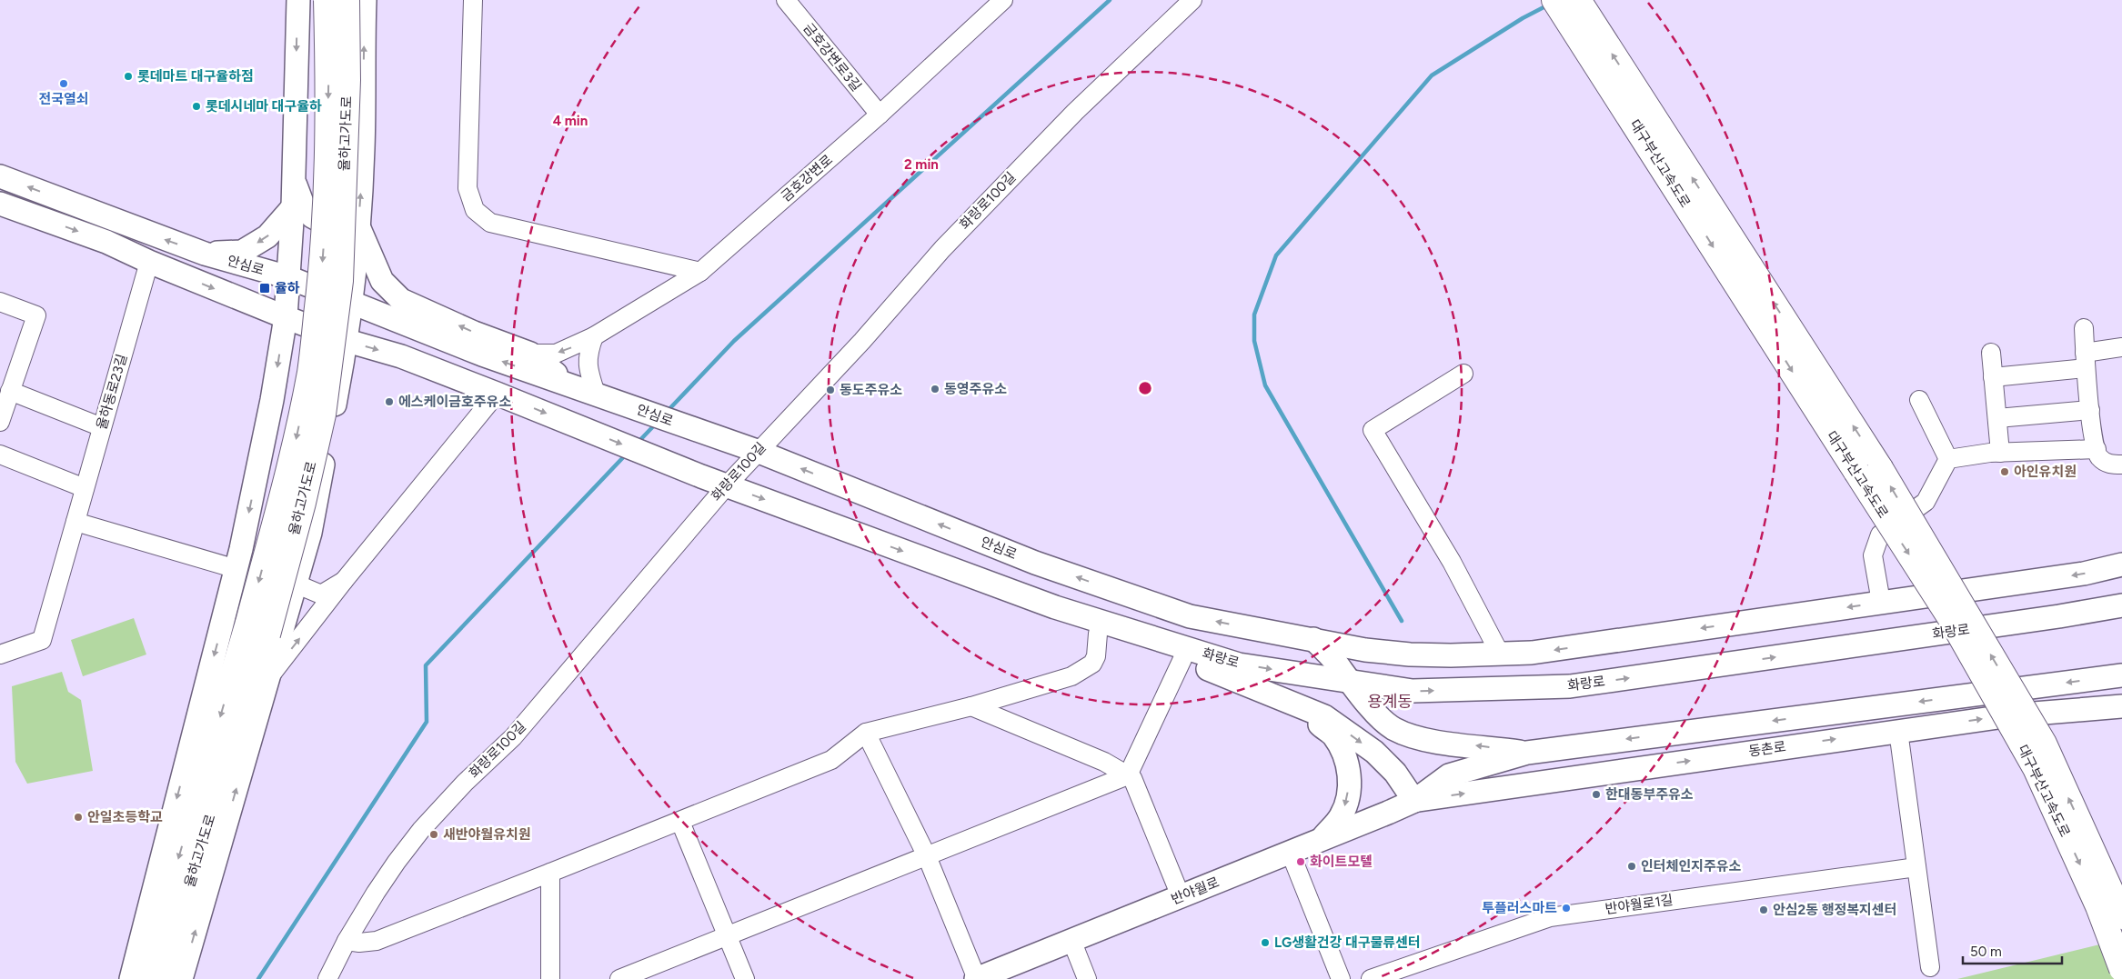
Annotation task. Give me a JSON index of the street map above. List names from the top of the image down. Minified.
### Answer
{"streets":{"highway":["율하고가도로","대구부산고속도로"],"main road":["안심로","화랑로","동촌로","반야월로"],"street":["금호강변로3길","금호강변로","화랑로100길","율하동로23길","반야월로1길"]},"crossings":[["금호강변로3길","금호강변로"],["화랑로100길","안심로"],["동촌로","반야월로"]],"districts":["용계동"],"places":{"other":["롯데마트 대구율하점","전국열쇠","롯데시네마 대구율하","동영주유소","동도주유소","에스케이금호주유소","아인유치원","한대동부주유소","안일초등학교","새반야월유치원","화이트모텔","인터체인지주유소","투플러스마트","안심2동 행정복지센터","LG생활건강 대구물류센터"],"transit":["율하"]},"scale_bar":"50 m","rings":["4 min","2 min"]}
